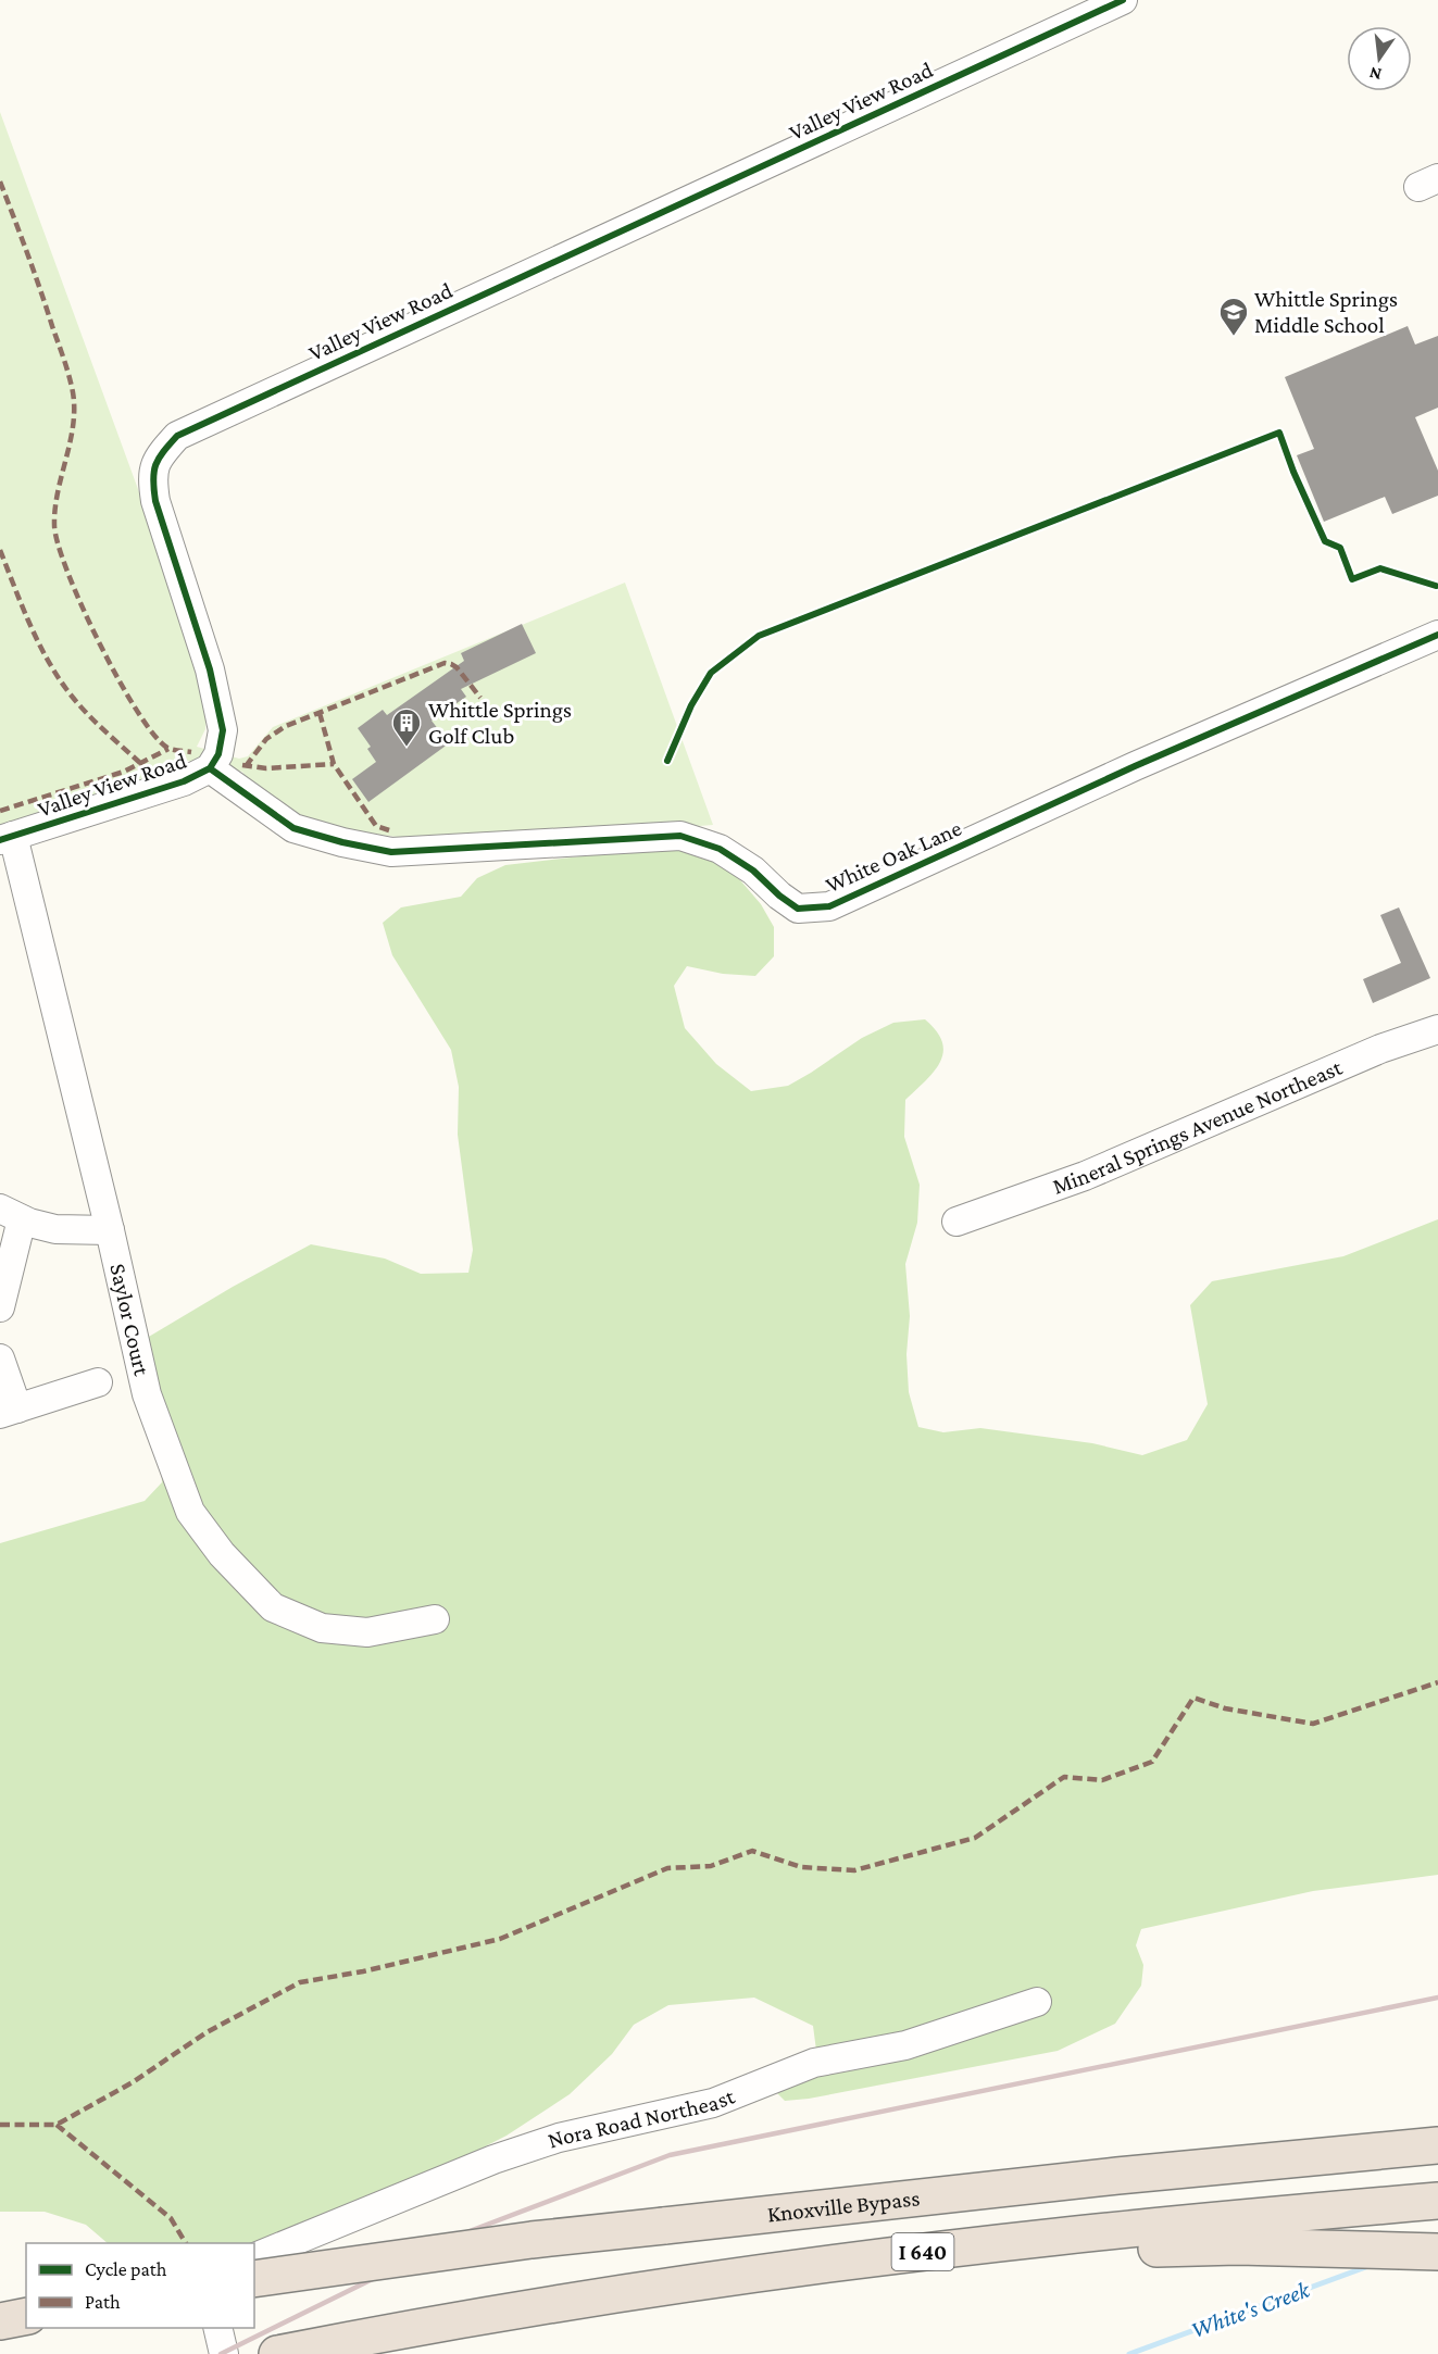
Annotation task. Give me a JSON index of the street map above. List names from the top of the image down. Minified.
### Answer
{"streets":{"highway":["Knoxville Bypass","I 640"],"street":["Valley View Road","White Oak Lane","Mineral Springs Avenue Northeast","Saylor Court","Nora Road Northeast"]},"crossings":[["Valley View Road","White Oak Lane"],["Valley View Road","Saylor Court"]],"water":["White's Creek"],"places":{"school or university":["Whittle Springs Middle School"],"building":["Whittle Springs Golf Club"]},"legend":["Cycle path","Path"],"north":"bottom"}
